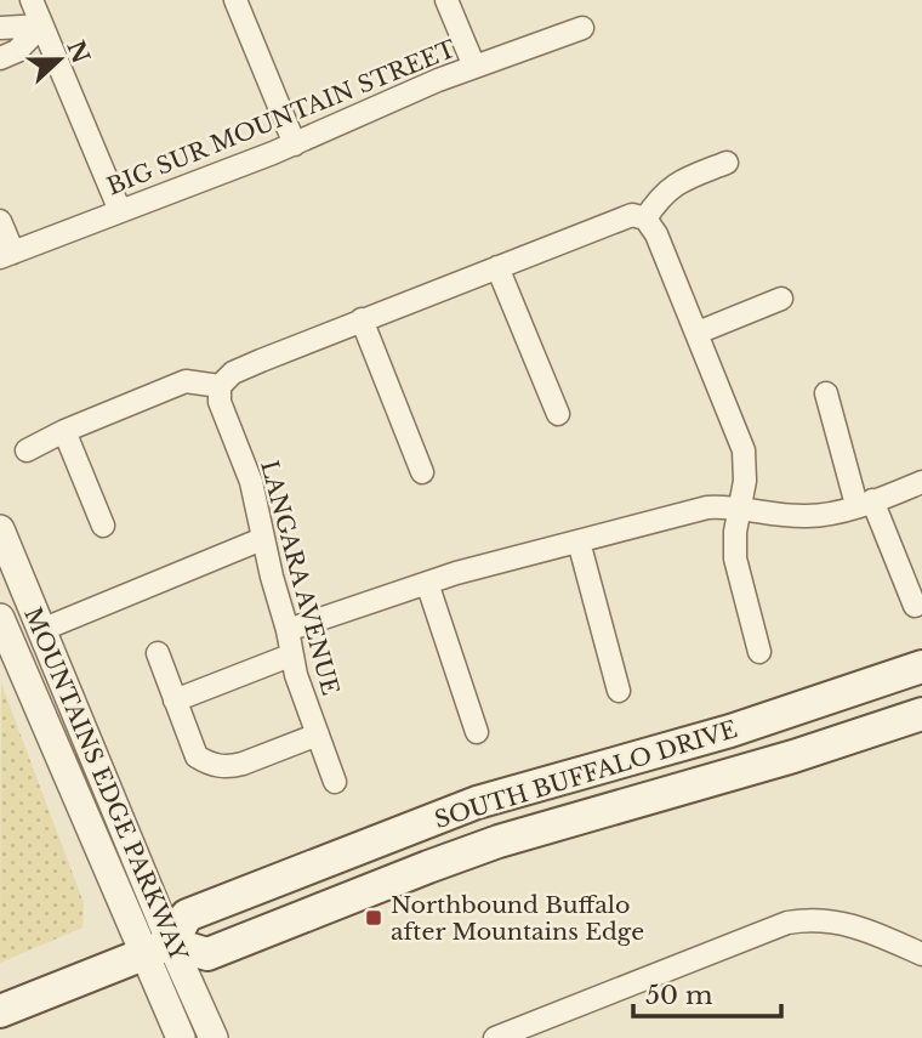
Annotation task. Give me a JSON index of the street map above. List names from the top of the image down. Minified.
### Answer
{"streets":{"main road":["SOUTH BUFFALO DRIVE"],"street":["BIG SUR MOUNTAIN STREET","LANGARA AVENUE","MOUNTAINS EDGE PARKWAY"]},"crossings":[["SOUTH BUFFALO DRIVE","MOUNTAINS EDGE PARKWAY"]],"places":{"transit":["Northbound Buffalo after Mountains Edge"]},"scale_bar":"50 m","north":"right"}
